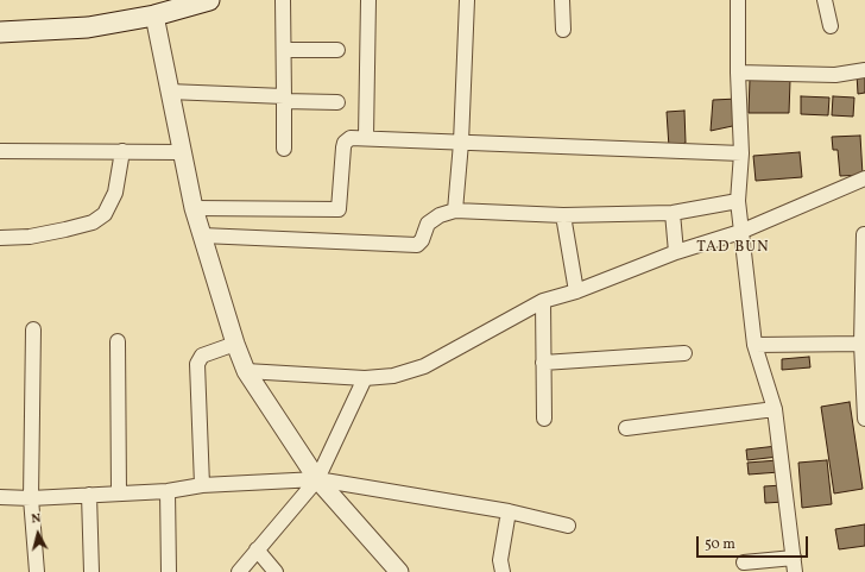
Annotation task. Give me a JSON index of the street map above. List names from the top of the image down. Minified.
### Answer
{"districts":["TAD BUN"],"scale_bar":"50 m","north":"top"}
